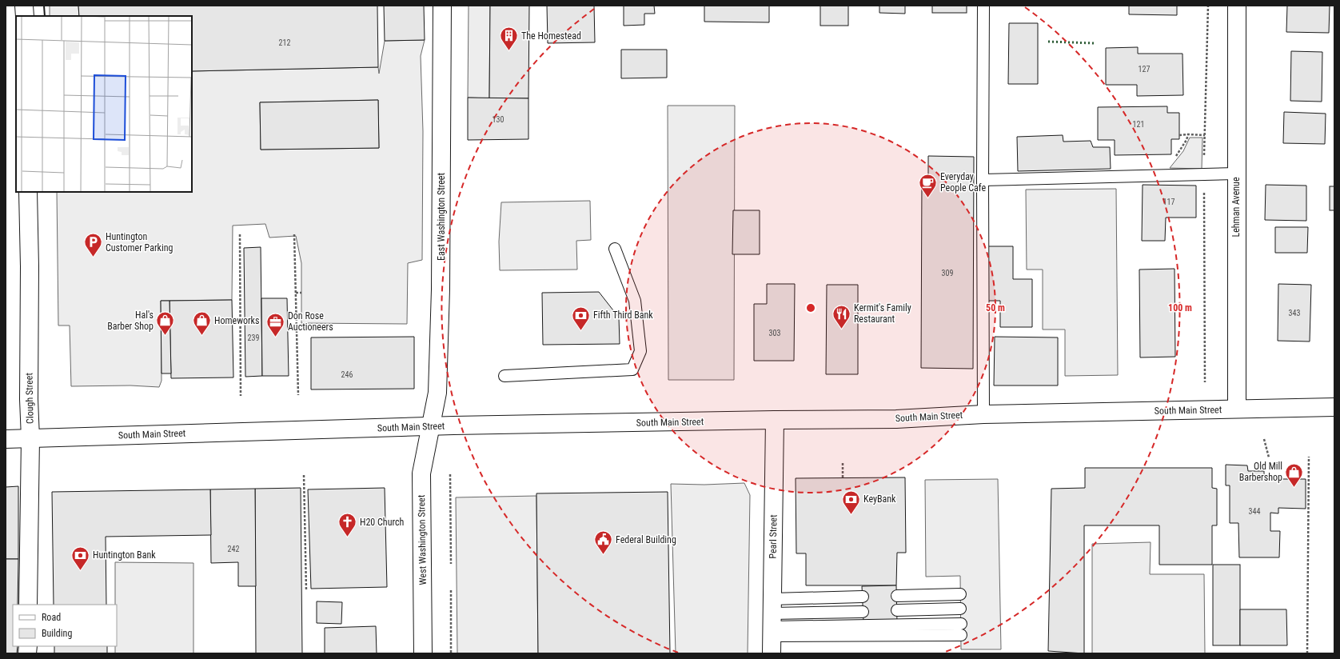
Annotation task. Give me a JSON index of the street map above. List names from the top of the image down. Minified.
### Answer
{"streets":{"street":["Lehman Avenue","East Washington Street","Clough Street","South Main Street","Pearl Street","West Washington Street"]},"crossings":[["Lehman Avenue","South Main Street"],["East Washington Street","South Main Street"],["East Washington Street","West Washington Street"],["Clough Street","South Main Street"],["South Main Street","Pearl Street"],["South Main Street","West Washington Street"]],"places":{"building":["The Homestead"],"cafe":["Everyday People Cafe"],"parking":["Huntington Customer Parking"],"restaurant":["Kermit's Family Restaurant"],"bank":["Fifth Third Bank","KeyBank","Huntington Bank"],"shop":["Hal's Barber Shop","Homeworks","Old Mill Barbershop"],"office":["Don Rose Auctioneers"],"church":["H20 Church"],"public building":["Federal Building"]},"house_numbers":["212","127","130","121","117","309","343","303","239","246","344","242"],"legend":["Road","Building"],"rings":["50 m","100 m"]}
